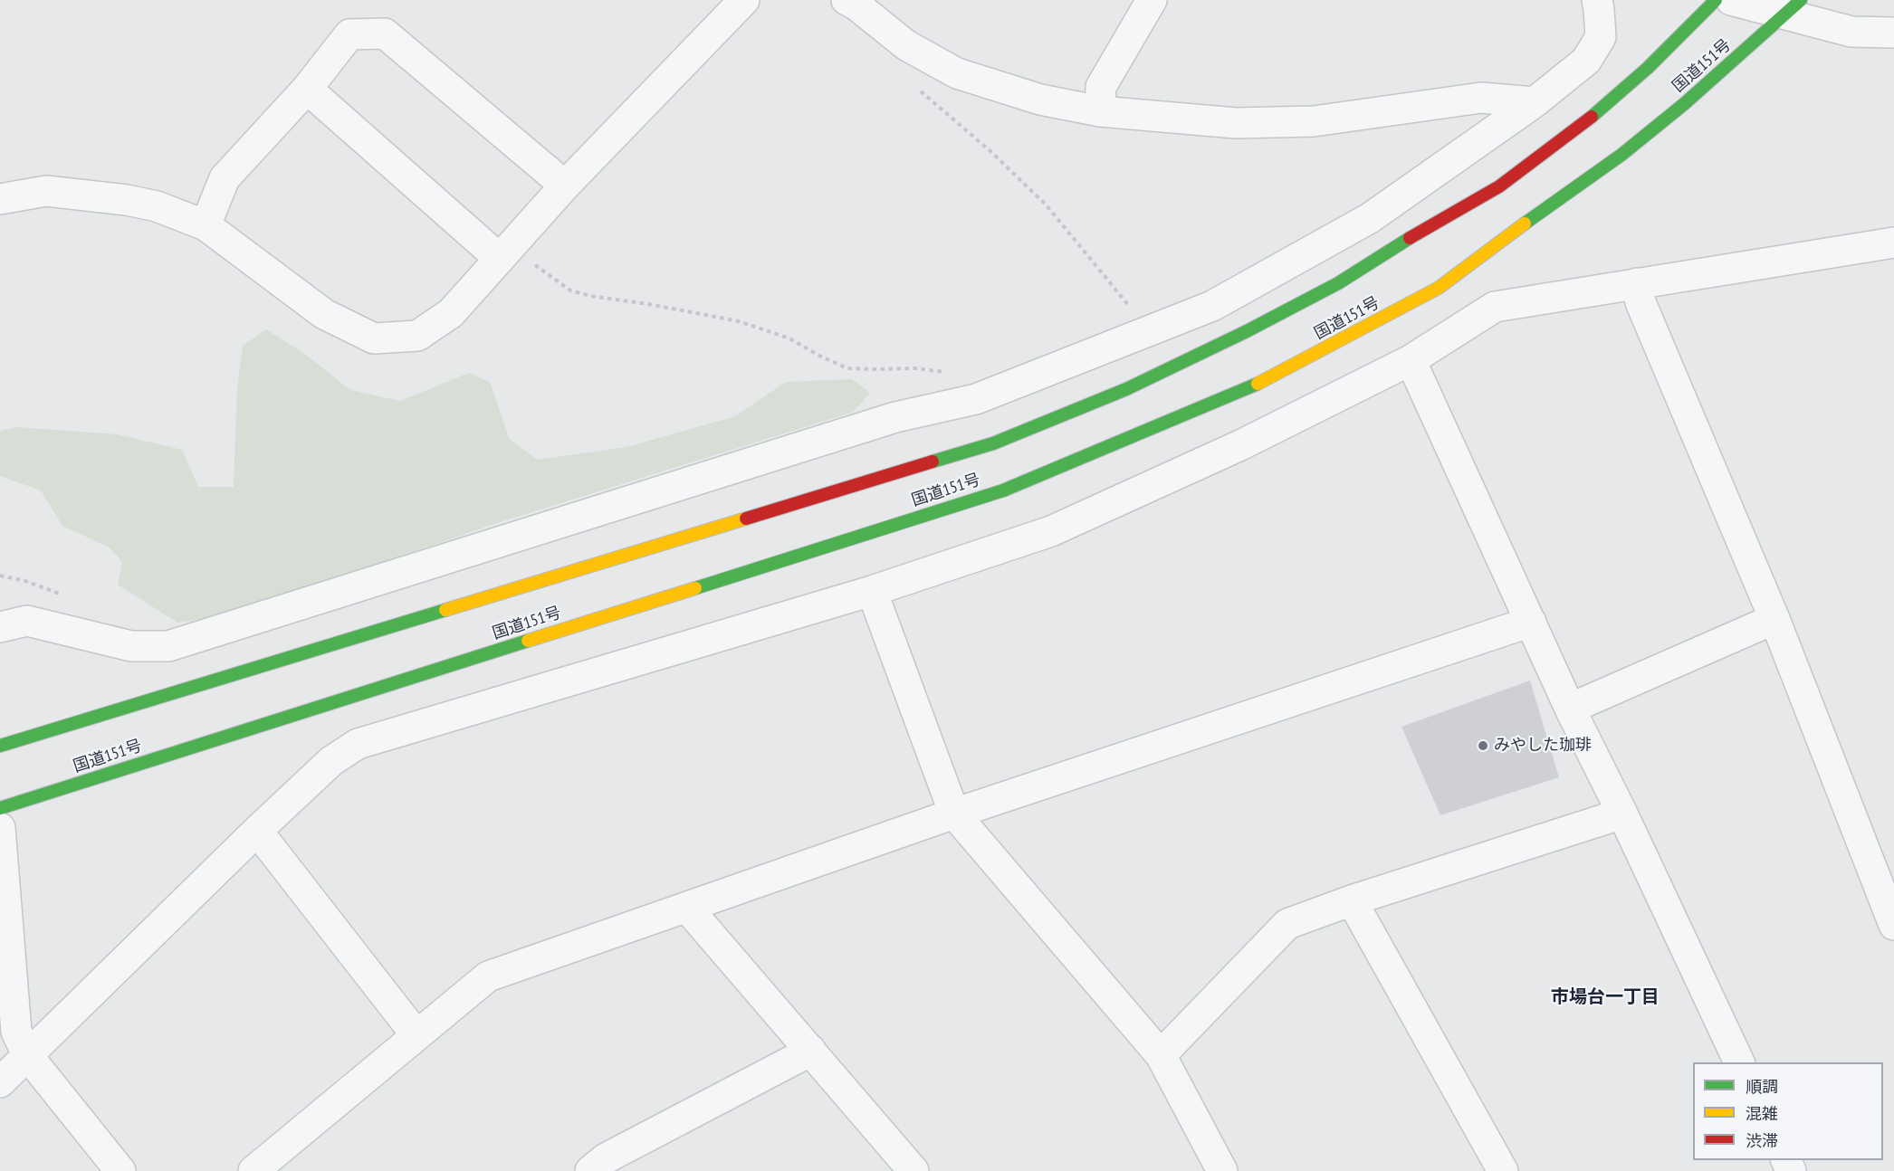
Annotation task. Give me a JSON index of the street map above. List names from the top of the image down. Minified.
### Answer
{"streets":{"highway":["国道151号"]},"districts":["市場台一丁目"],"places":["みやした珈琲"],"legend":["順調","混雑","渋滞"]}
